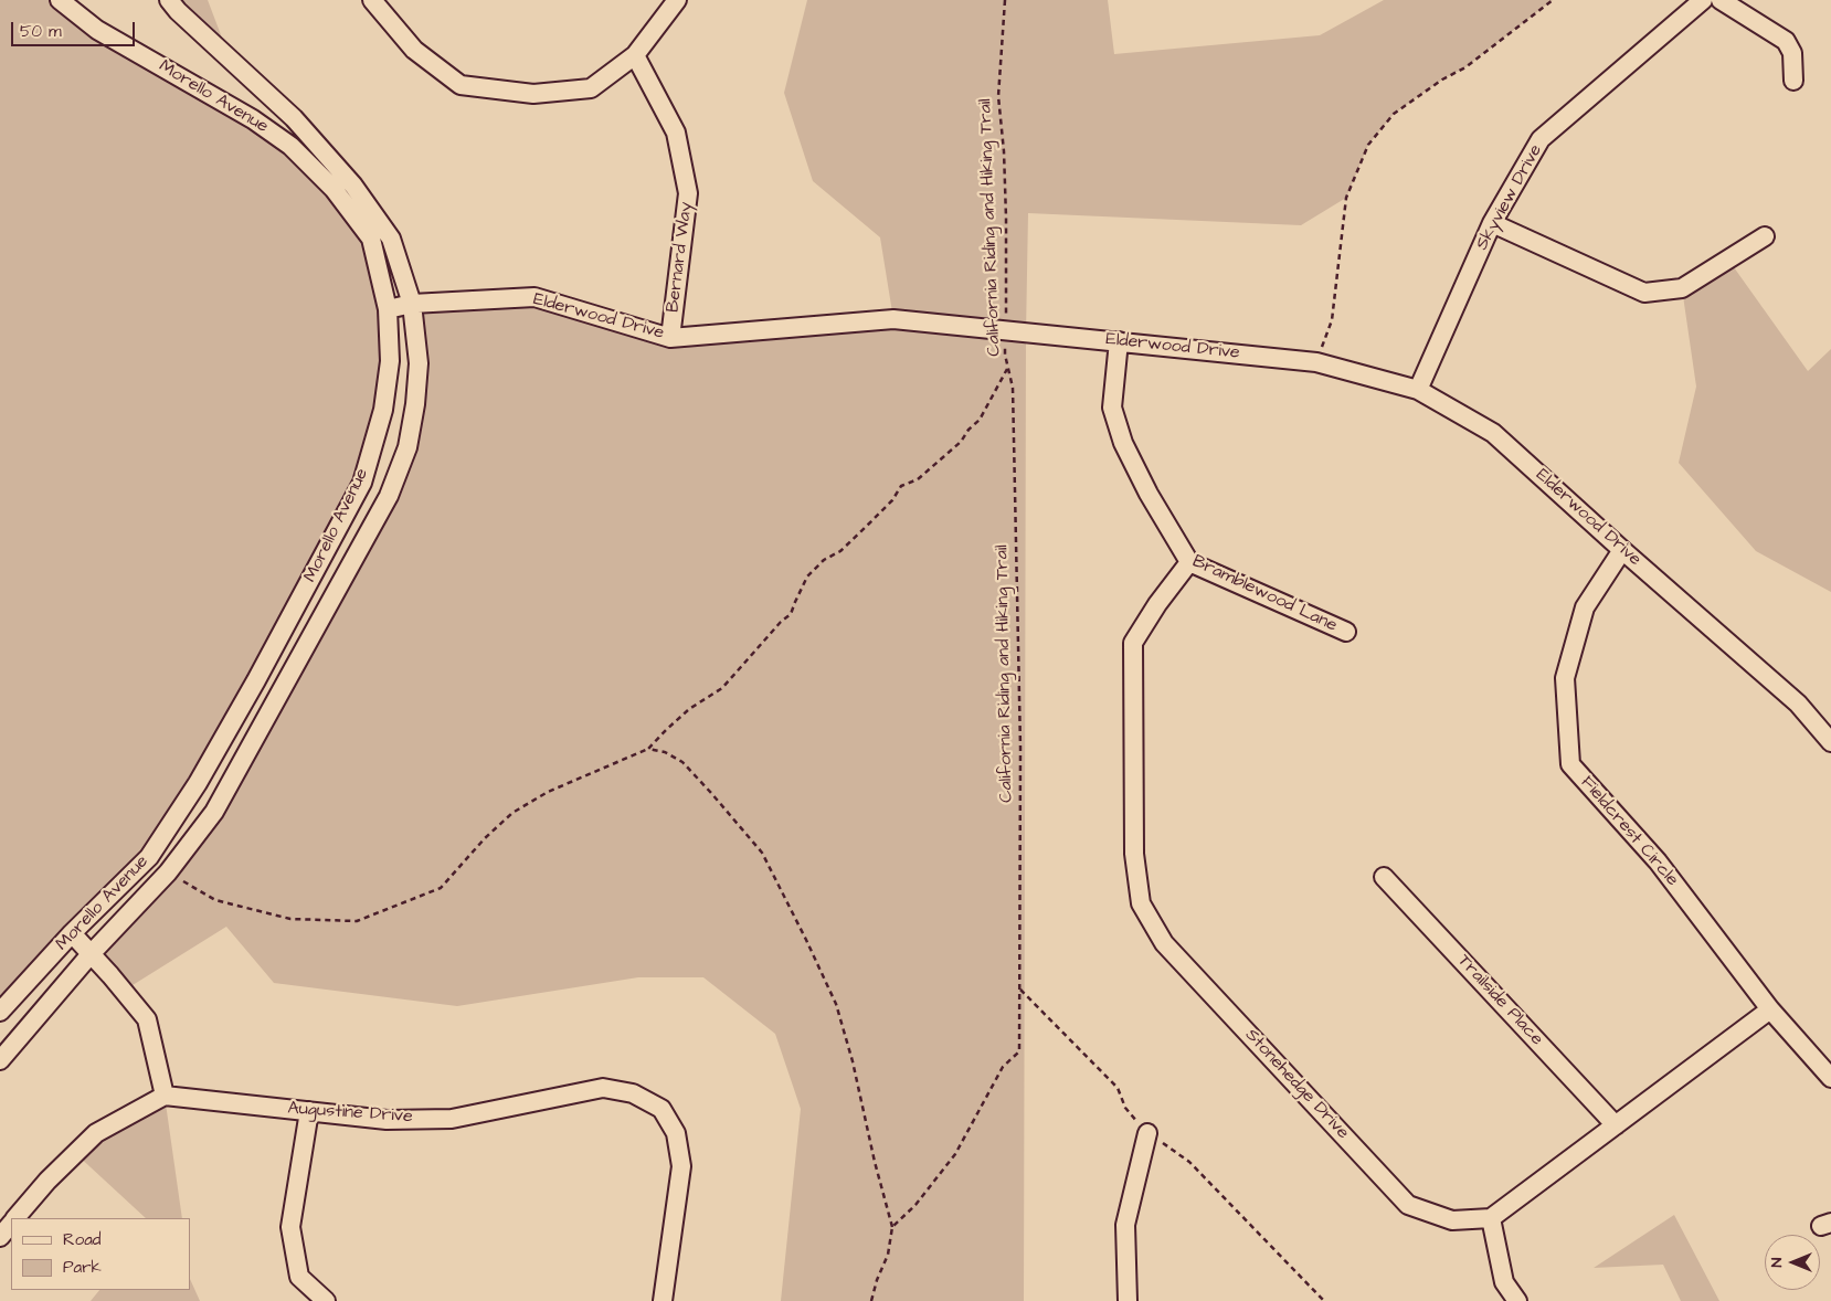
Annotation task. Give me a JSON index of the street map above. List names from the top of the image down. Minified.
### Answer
{"streets":{"street":["Morello Avenue","Skyview Drive","Bernard Way","Elderwood Drive","Bramblewood Lane","Fieldcrest Circle","Trailside Place","Stonehedge Drive","Augustine Drive"],"path":["California Riding and Hiking Trail"]},"crossings":[["Morello Avenue","Elderwood Drive"],["Skyview Drive","Elderwood Drive"],["California Riding and Hiking Trail","Elderwood Drive"],["Bernard Way","Elderwood Drive"],["Elderwood Drive","Bramblewood Lane"],["Elderwood Drive","Fieldcrest Circle"],["Bramblewood Lane","Stonehedge Drive"]],"legend":["Road","Park"],"scale_bar":"50 m","north":"left"}
